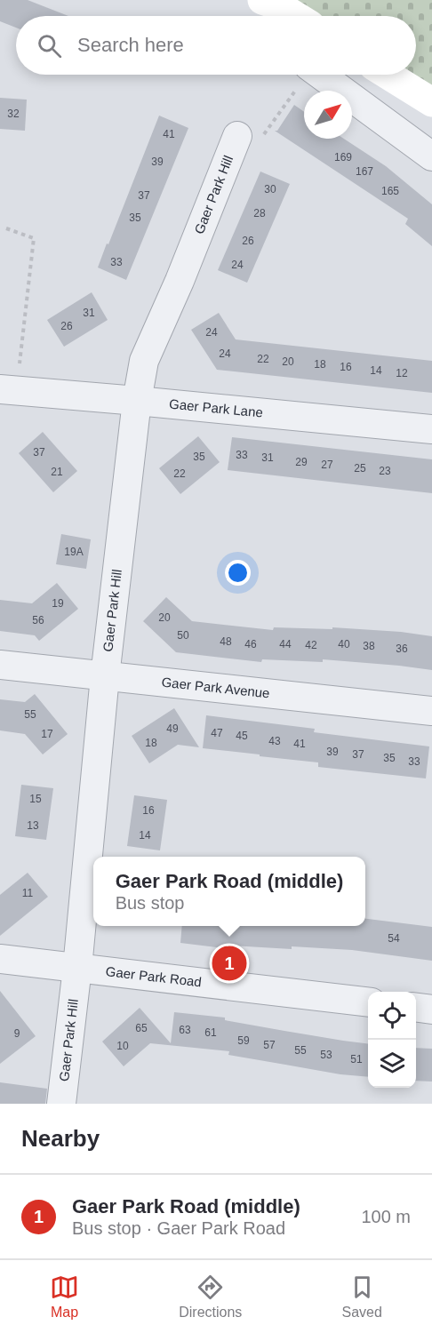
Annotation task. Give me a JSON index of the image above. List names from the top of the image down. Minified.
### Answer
{"streets":{"street":["Gaer Park Hill","Gaer Park Lane","Gaer Park Avenue","Gaer Park Road"]},"crossings":[["Gaer Park Hill","Gaer Park Lane"],["Gaer Park Hill","Gaer Park Avenue"],["Gaer Park Hill","Gaer Park Road"]],"house_numbers":["32","41","169","39","167","30","165","37","28","35","26","33","24","31","26","24","24","22","20","18","16","14","12","37","33","35","31","29","27","25","23","21","22","19A","19","20","56","50","48","46","44","40","42","38","36","55","49","47","17","45","43","18","41","39","37","35","33","15","16","13","14","11","54","65","63","61","9","59","57","10","55","53","51"],"north":"top right","page":{"search":"Search here","popup":["Gaer Park Road (middle)","Bus stop"],"pins":"1","heading":"Nearby","list":[{"mark":"1","name":"Gaer Park Road (middle)","note":"Bus stop · Gaer Park Road","value":"100 m"}],"nav":["Map","Directions","Saved"]}}
